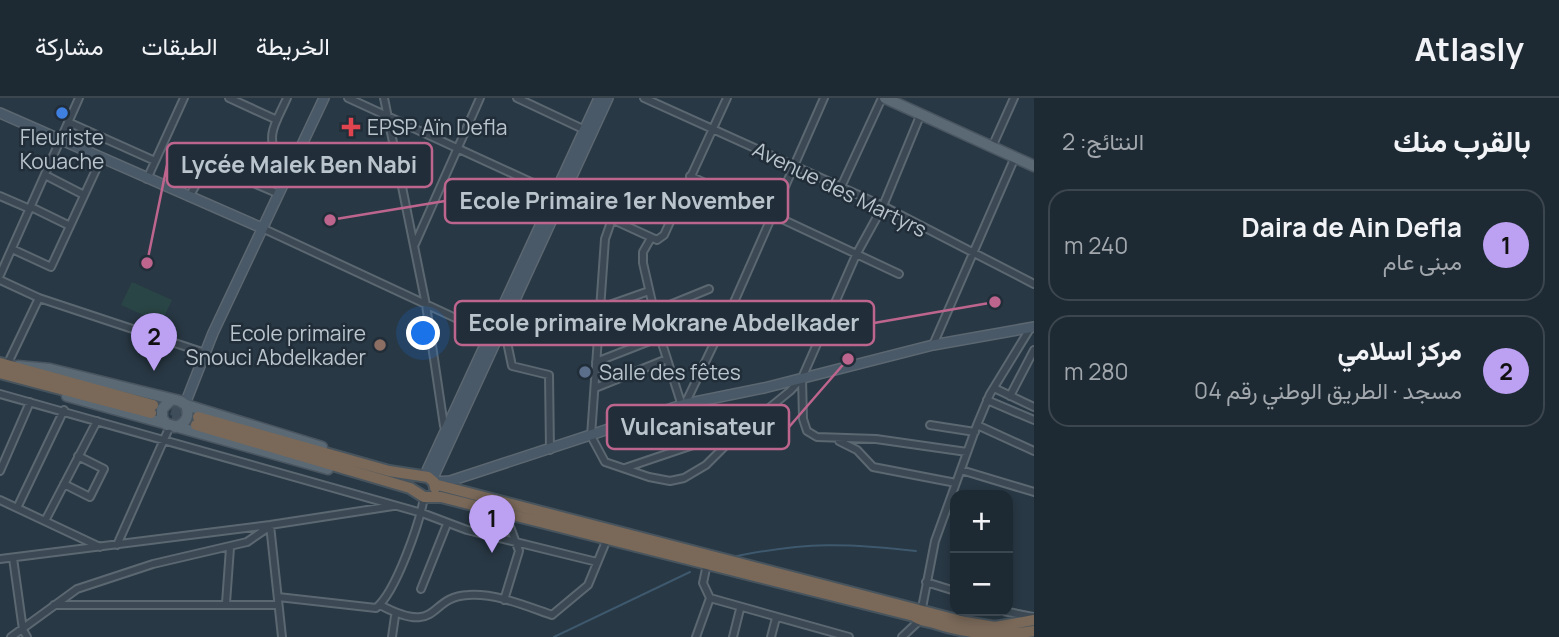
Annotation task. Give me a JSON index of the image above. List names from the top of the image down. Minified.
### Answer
{"streets":{"street":["Avenue des Martyrs"]},"places":{"other":["Fleuriste Kouache","Ecole Primaire 1er November","Lycée Malek Ben Nabi","Ecole primaire Mokrane Abdelkader","Ecole primaire Snouci Abdelkader","Vulcanisateur","Salle des fêtes"],"health":["EPSP Aïn Defla"]},"page":{"header":"Atlasly","nav":["الخريطة","الطبقات","مشاركة"],"heading":["بالقرب منك","النتائج: 2"],"list":[{"mark":"1","name":"Daira de Ain Defla","note":"مبنى عام","value":"240 m"},{"mark":"2","name":"مركز اسلامي","note":"مسجد · الطريق الوطني رقم 04","value":"280 m"}],"pins":["2","1"],"map_buttons":["+","−"]}}
